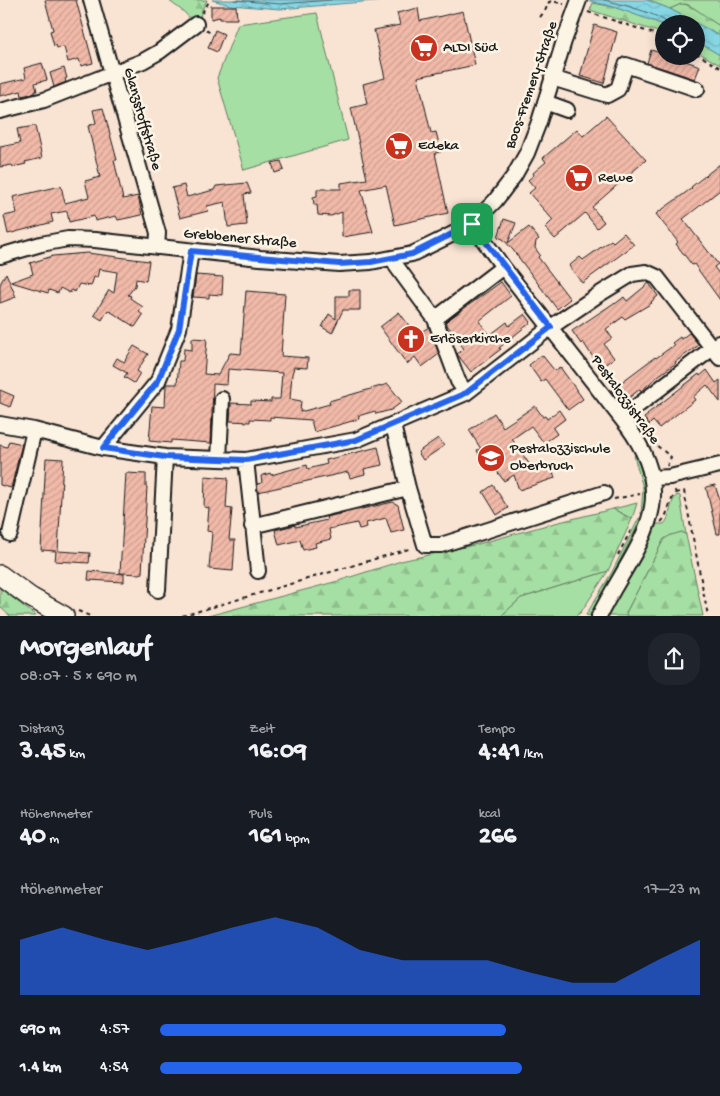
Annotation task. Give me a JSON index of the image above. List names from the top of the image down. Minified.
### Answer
{"streets":{"street":["Boos-Fremery-Straße","Glanzstoffstraße","Grebbener Straße","Pestalozzistraße"]},"crossings":[["Boos-Fremery-Straße","Grebbener Straße"],["Boos-Fremery-Straße","Pestalozzistraße"],["Glanzstoffstraße","Grebbener Straße"],["Grebbener Straße","Pestalozzistraße"]],"places":{"supermarket":["ALDI Süd","Edeka","Rewe"],"church":["Erlöserkirche"],"school or university":["Pestalozzischule Oberbruch"]},"page":{"heading":["Morgenlauf","08:07 · 5 × 690 m"],"stats":[["Distanz","3.45 km"],["Zeit","16:09"],["Tempo","4:41 /km"],["Höhenmeter","40 m"],["Puls","161 bpm"],["kcal","266"]],"chart":["Höhenmeter","17–23 m"],"list":[{"name":"690 m","note":"4:57"},{"name":"1.4 km","note":"4:54"}]}}
